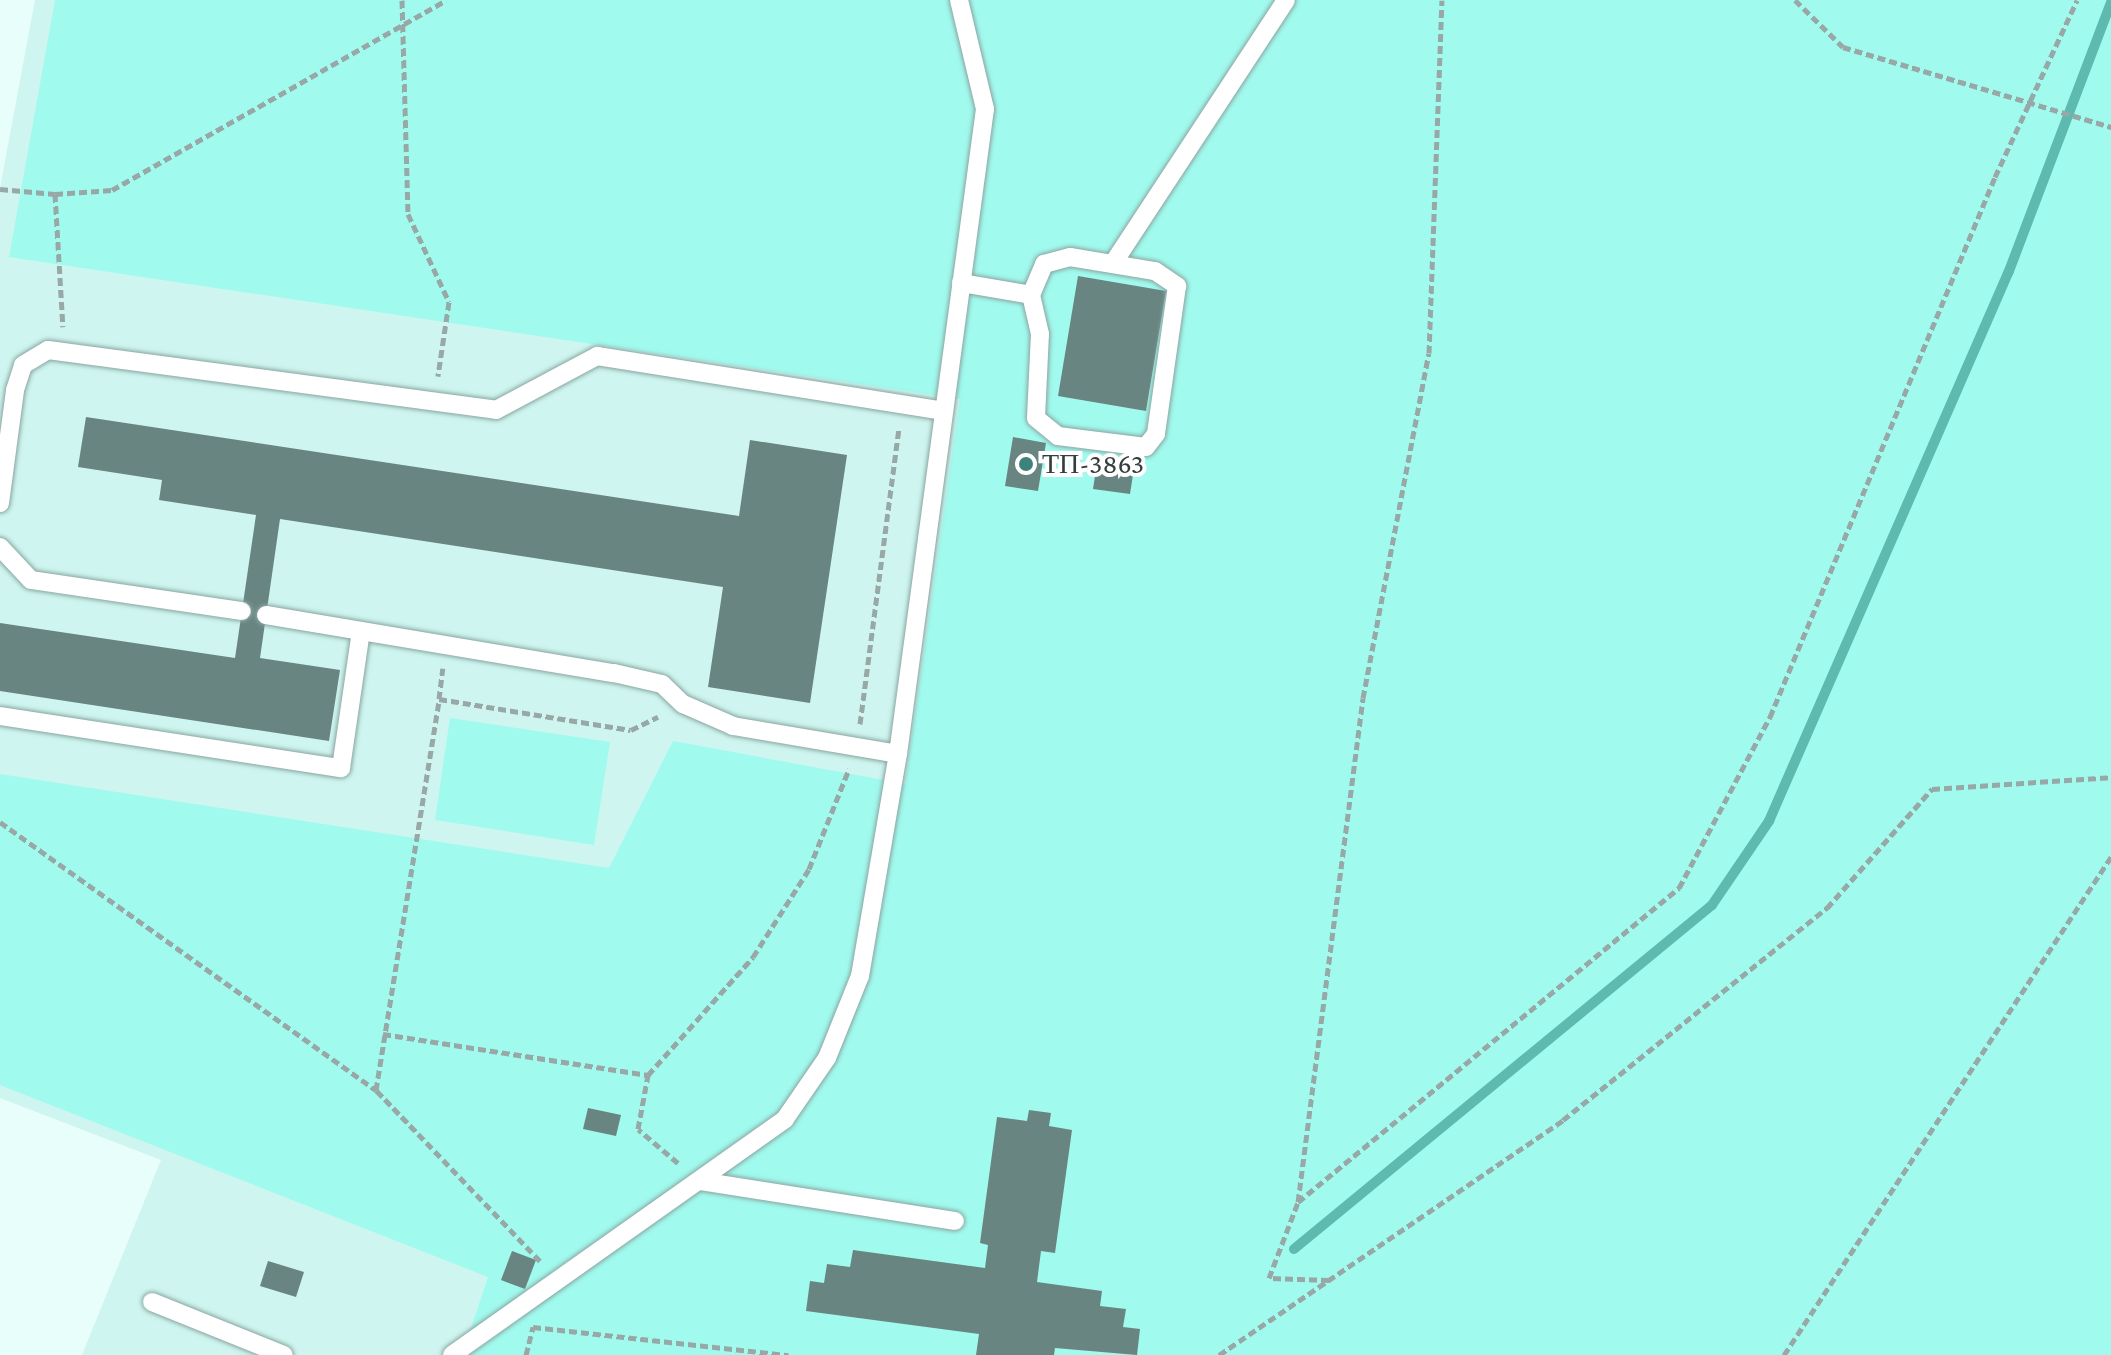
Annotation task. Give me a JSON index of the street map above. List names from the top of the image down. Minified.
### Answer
{"places":["ТП-3863"]}
